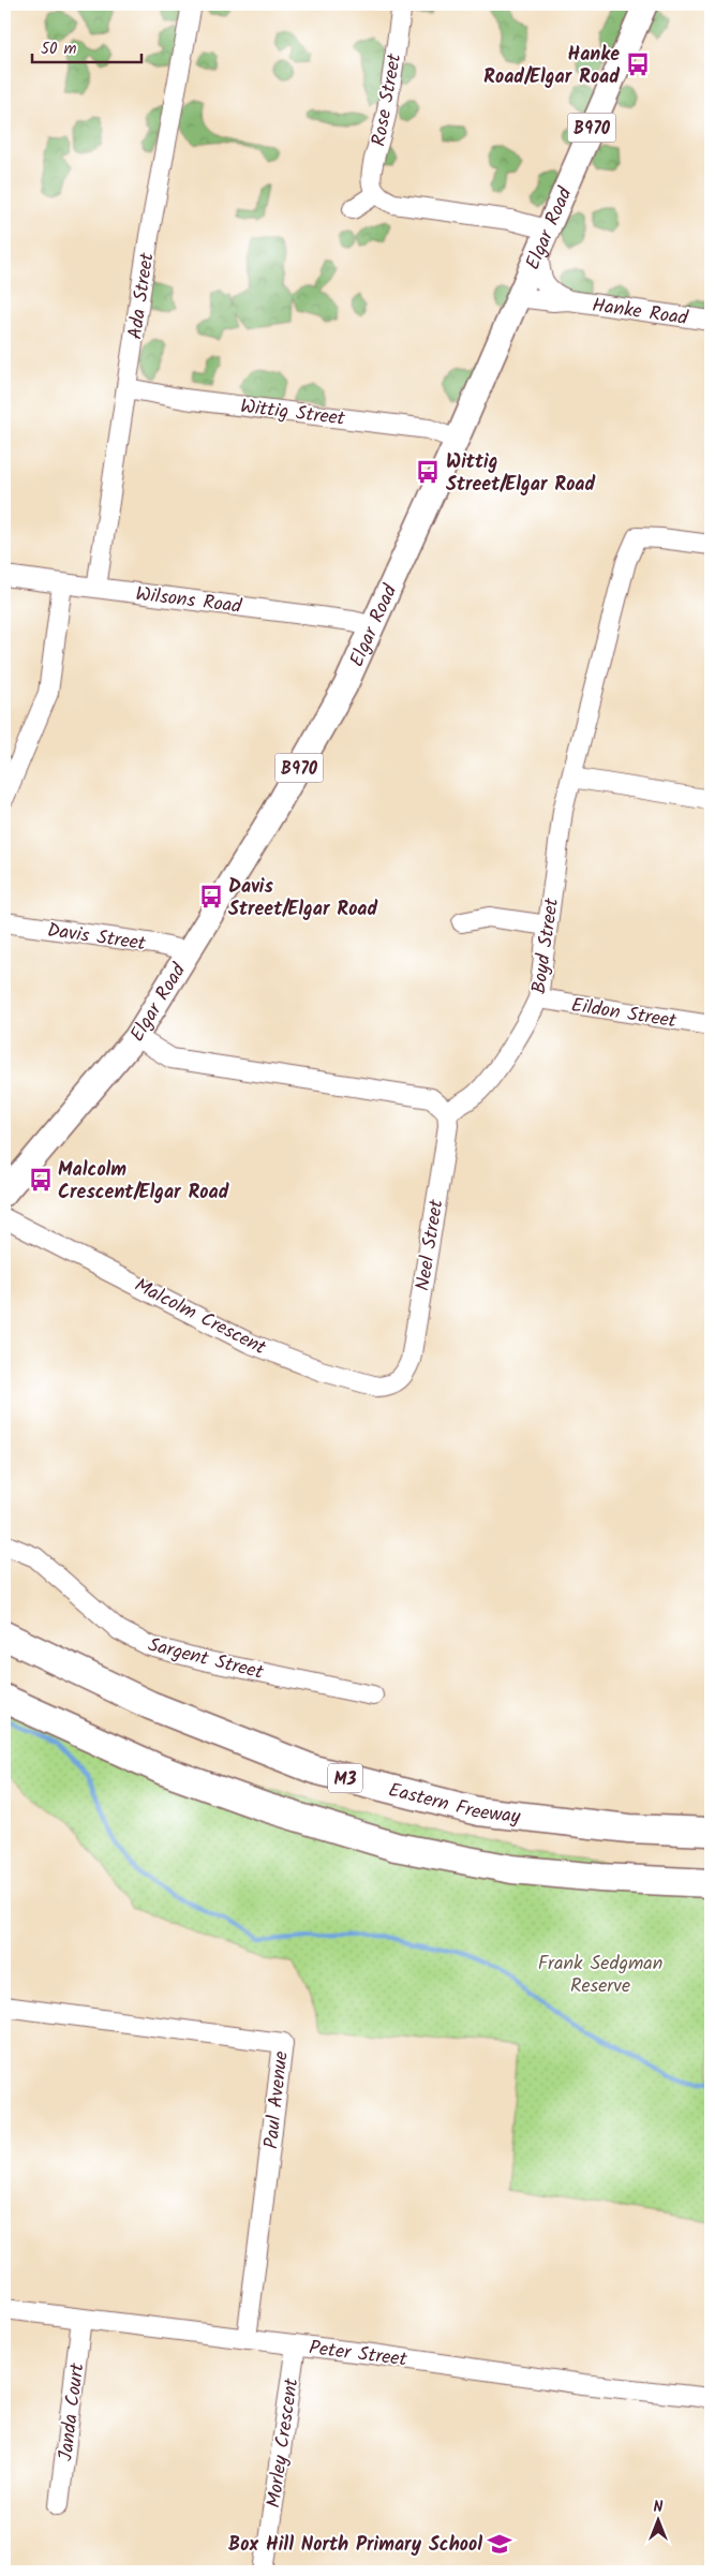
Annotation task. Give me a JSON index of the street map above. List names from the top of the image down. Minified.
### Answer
{"streets":{"highway":["M3","Eastern Freeway"],"main road":["B970","Elgar Road"],"street":["Rose Street","Ada Street","Hanke Road","Wittig Street","Wilsons Road","Davis Street","Boyd Street","Eildon Street","Neel Street","Malcolm Crescent","Sargent Street","Paul Avenue","Peter Street","Janda Court","Morley Crescent"]},"crossings":[["Elgar Road","Hanke Road"],["Elgar Road","Wittig Street"],["Elgar Road","Wilsons Road"],["Elgar Road","Davis Street"],["Ada Street","Wittig Street"],["Ada Street","Wilsons Road"],["Boyd Street","Eildon Street"],["Boyd Street","Neel Street"],["Neel Street","Malcolm Crescent"],["Paul Avenue","Peter Street"],["Peter Street","Janda Court"],["Peter Street","Morley Crescent"]],"parks":["Frank Sedgman Reserve"],"places":{"bus stop":["Hanke Road/Elgar Road","Wittig Street/Elgar Road","Davis Street/Elgar Road","Malcolm Crescent/Elgar Road"],"school or university":["Box Hill North Primary School"]},"scale_bar":"50 m","north":"top"}
